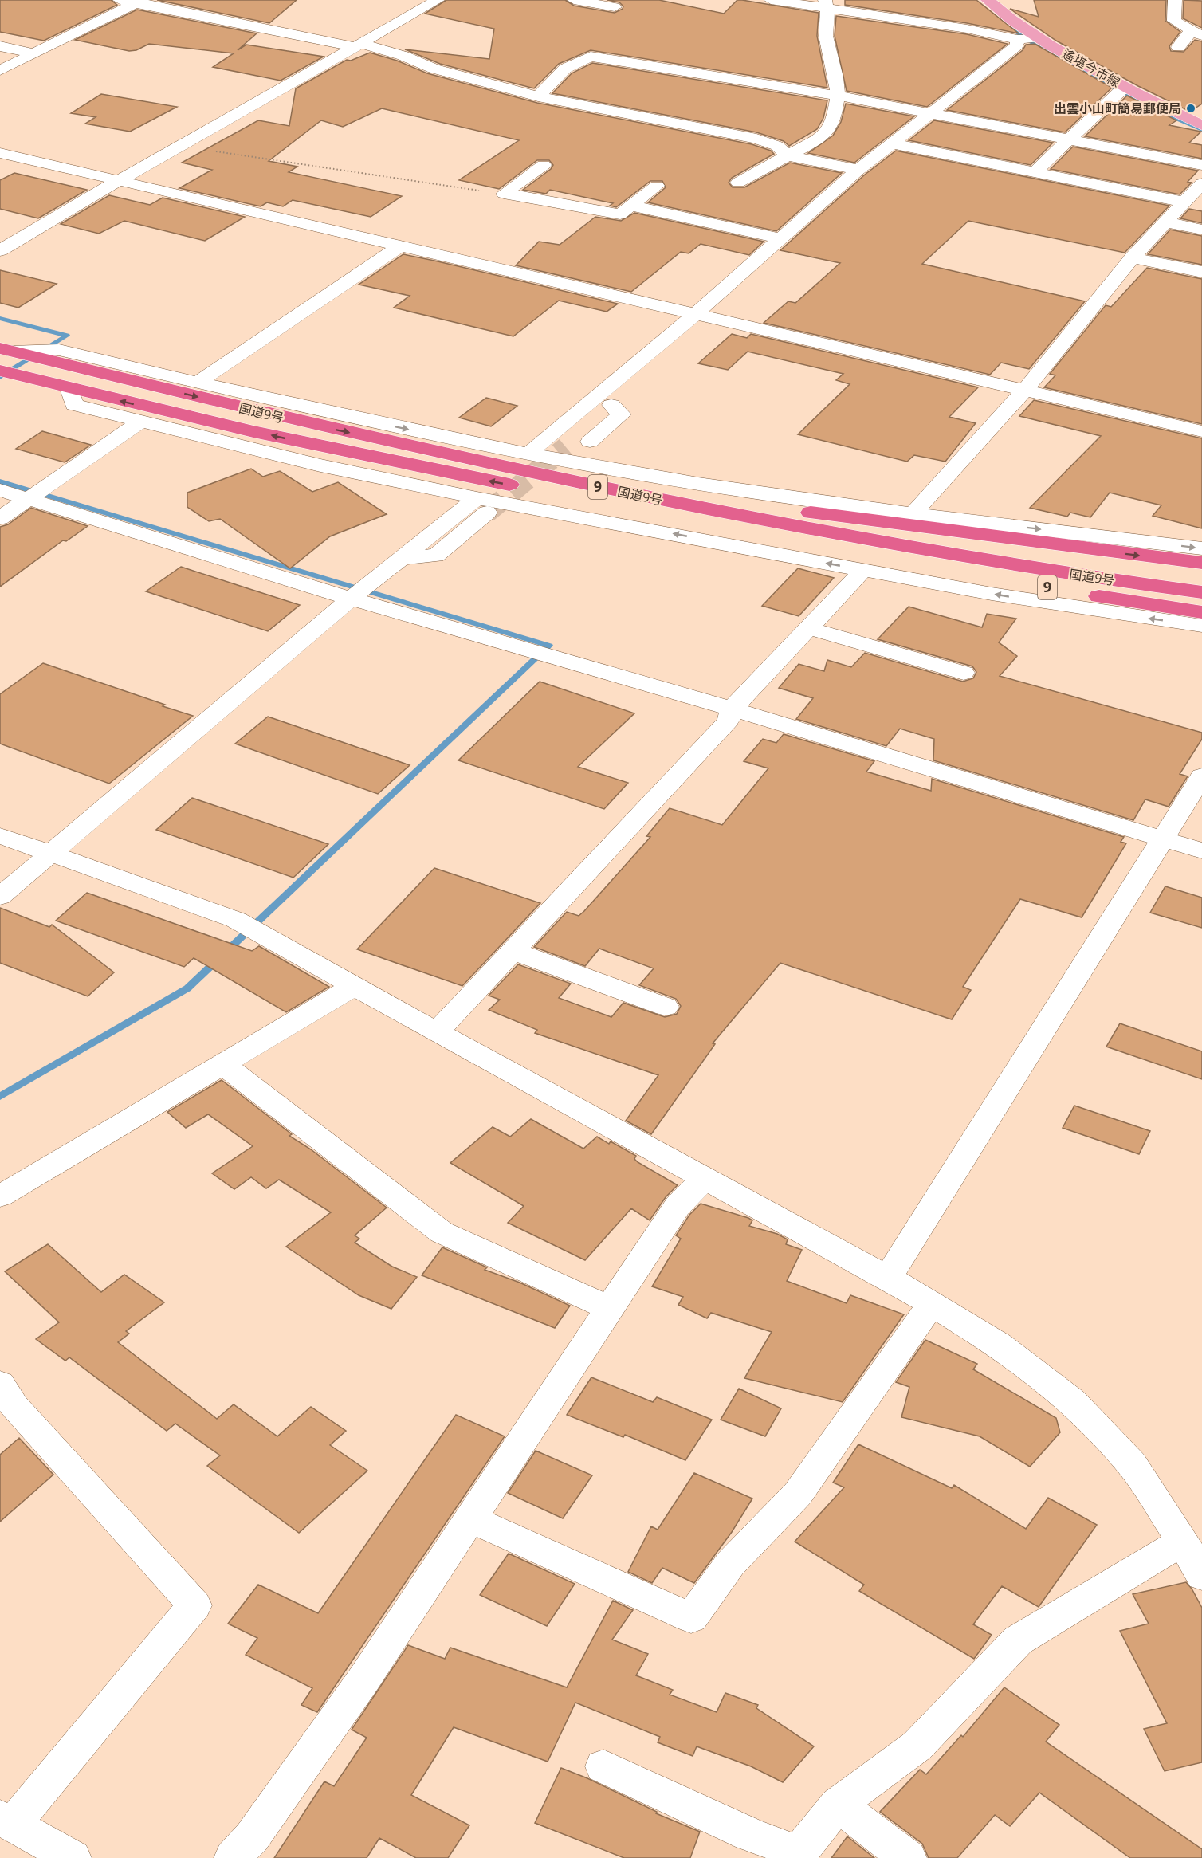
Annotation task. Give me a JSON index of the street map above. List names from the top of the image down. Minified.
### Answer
{"streets":{"highway":["国道9号","9"],"main road":["遙堪今市線"]},"crossings":[["国道9号","9"]],"places":["出雲小山町簡易郵便局"]}
